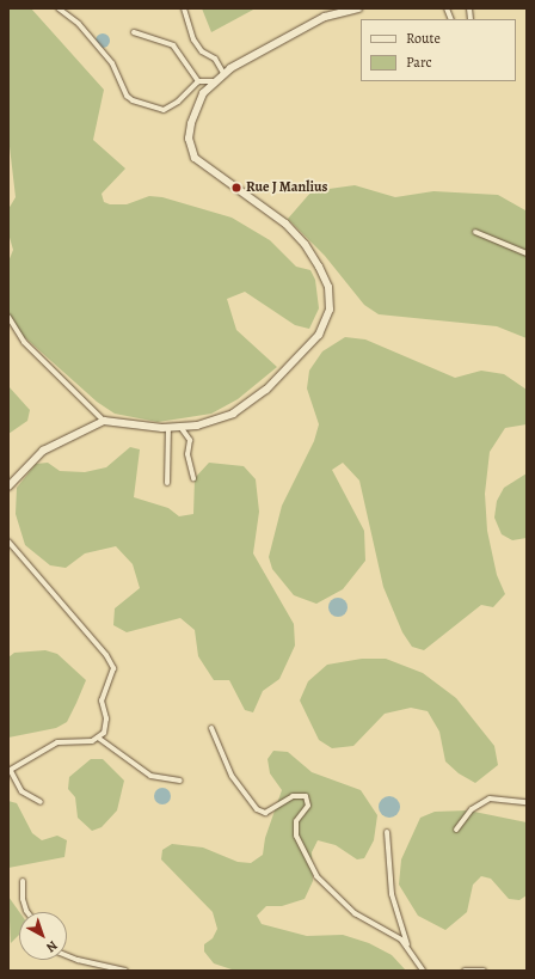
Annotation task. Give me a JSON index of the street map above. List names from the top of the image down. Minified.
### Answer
{"places":["Rue J Manlius"],"legend":["Route","Parc"],"north":"bottom right"}
